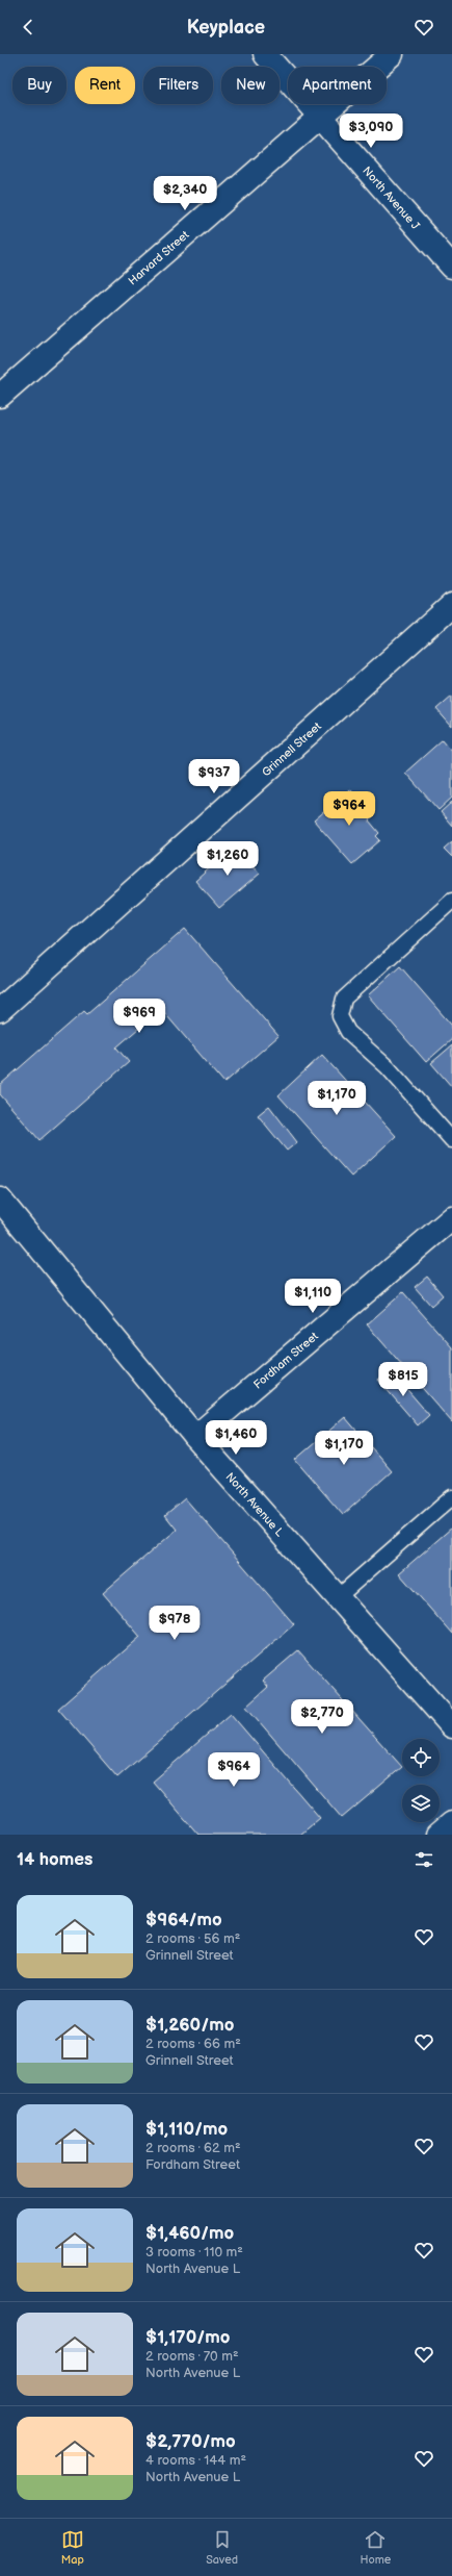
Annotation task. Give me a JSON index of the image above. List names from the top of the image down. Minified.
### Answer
{"streets":{"street":["North Avenue J","Harvard Street","Grinnell Street","Fordham Street","North Avenue L"]},"crossings":[["North Avenue J","Harvard Street"],["Fordham Street","North Avenue L"]],"page":{"header":"Keyplace","chip":["Buy","Rent","Filters","New","Apartment"],"price":["$3,090","$2,340","$937","$964","$1,260","$969","$1,170","$1,110","$815","$1,460","$1,170","$978","$2,770","$964"],"heading":"14 homes","list":[{"name":"$964/mo","note":"2 rooms · 56 m² · Grinnell Street"},{"name":"$1,260/mo","note":"2 rooms · 66 m² · Grinnell Street"},{"name":"$1,110/mo","note":"2 rooms · 62 m² · Fordham Street"},{"name":"$1,460/mo","note":"3 rooms · 110 m² · North Avenue L"},{"name":"$1,170/mo","note":"2 rooms · 70 m² · North Avenue L"},{"name":"$2,770/mo","note":"4 rooms · 144 m² · North Avenue L"}],"tabs":["Map","Saved","Home"]}}
